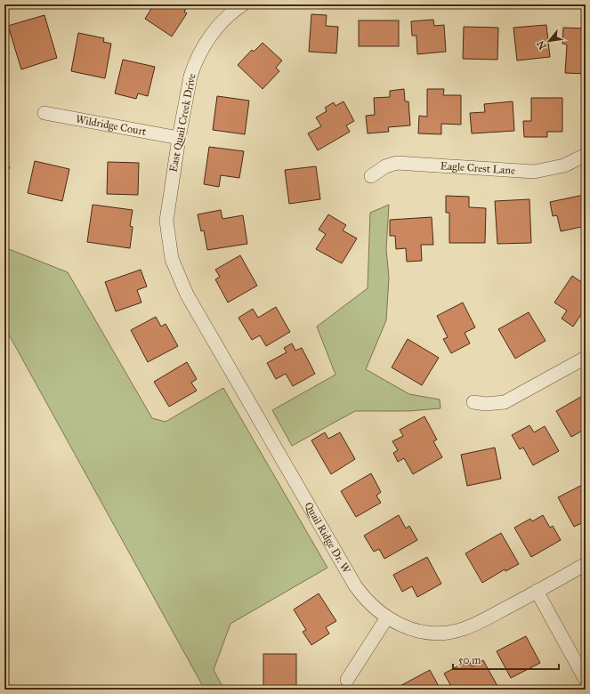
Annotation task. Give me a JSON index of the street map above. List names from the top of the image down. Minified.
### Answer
{"streets":{"street":["East Quail Creek Drive","Wildridge Court","Eagle Crest Lane","Quail Ridge Dr. W"]},"crossings":[["East Quail Creek Drive","Wildridge Court"],["East Quail Creek Drive","Quail Ridge Dr. W"]],"scale_bar":"50 m","north":"bottom left"}
